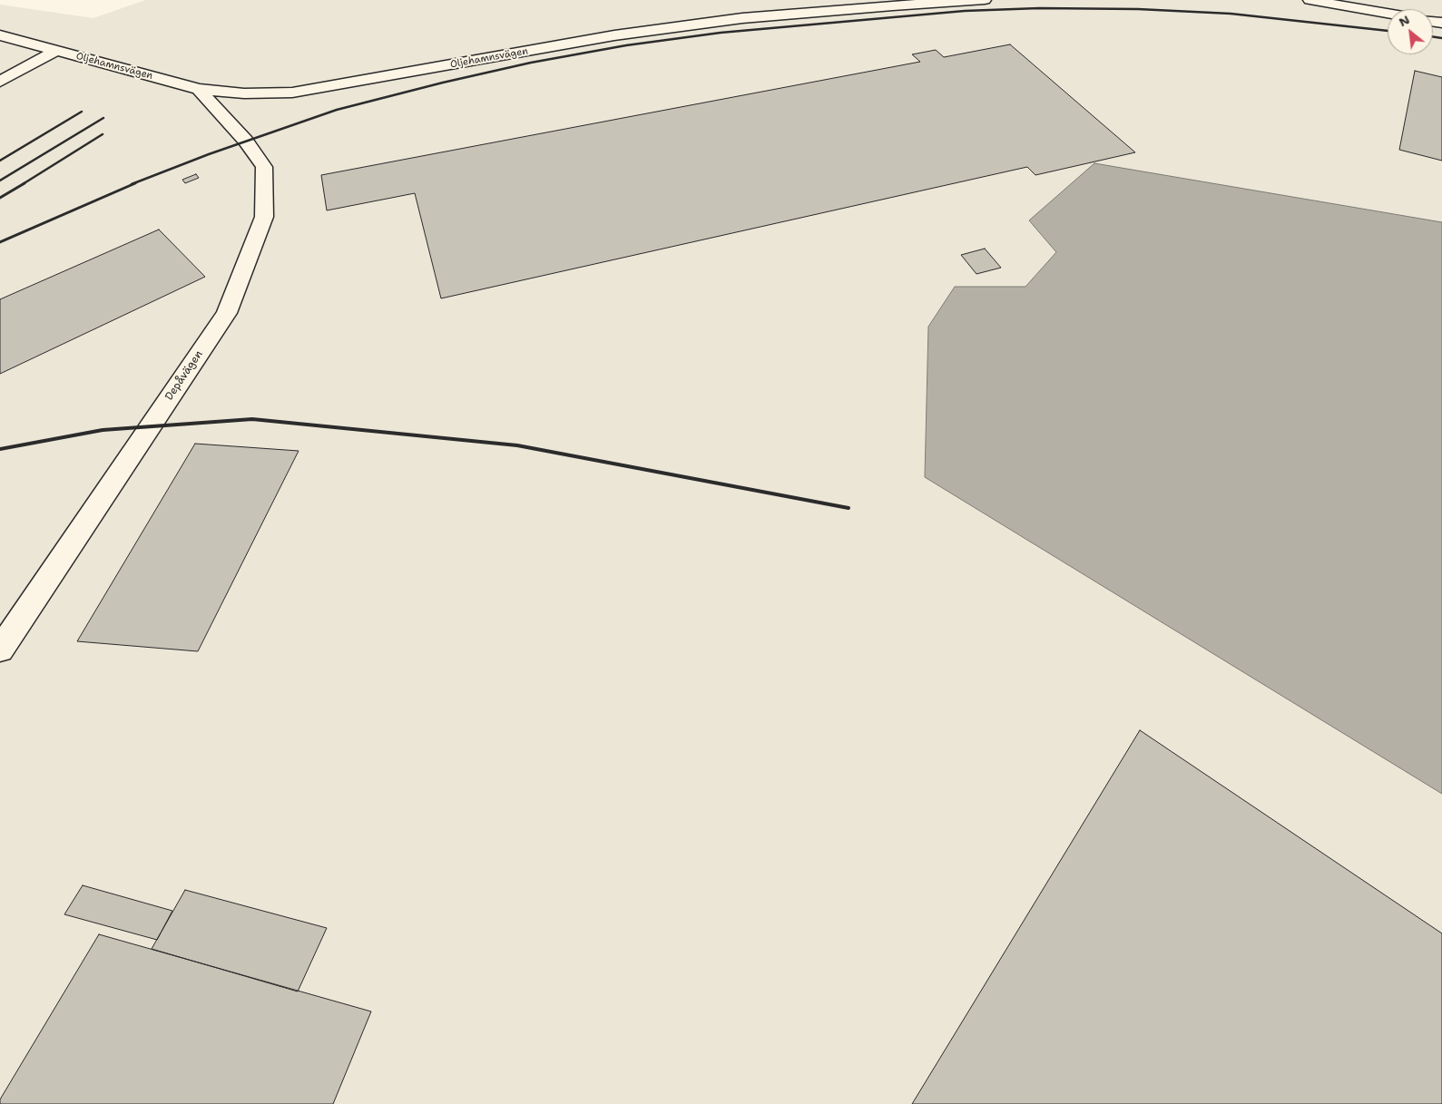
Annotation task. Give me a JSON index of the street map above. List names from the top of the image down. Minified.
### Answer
{"streets":{"street":["Oljehamnsvägen","Depåvägen"]},"crossings":[["Oljehamnsvägen","Depåvägen"]],"north":"top left"}
